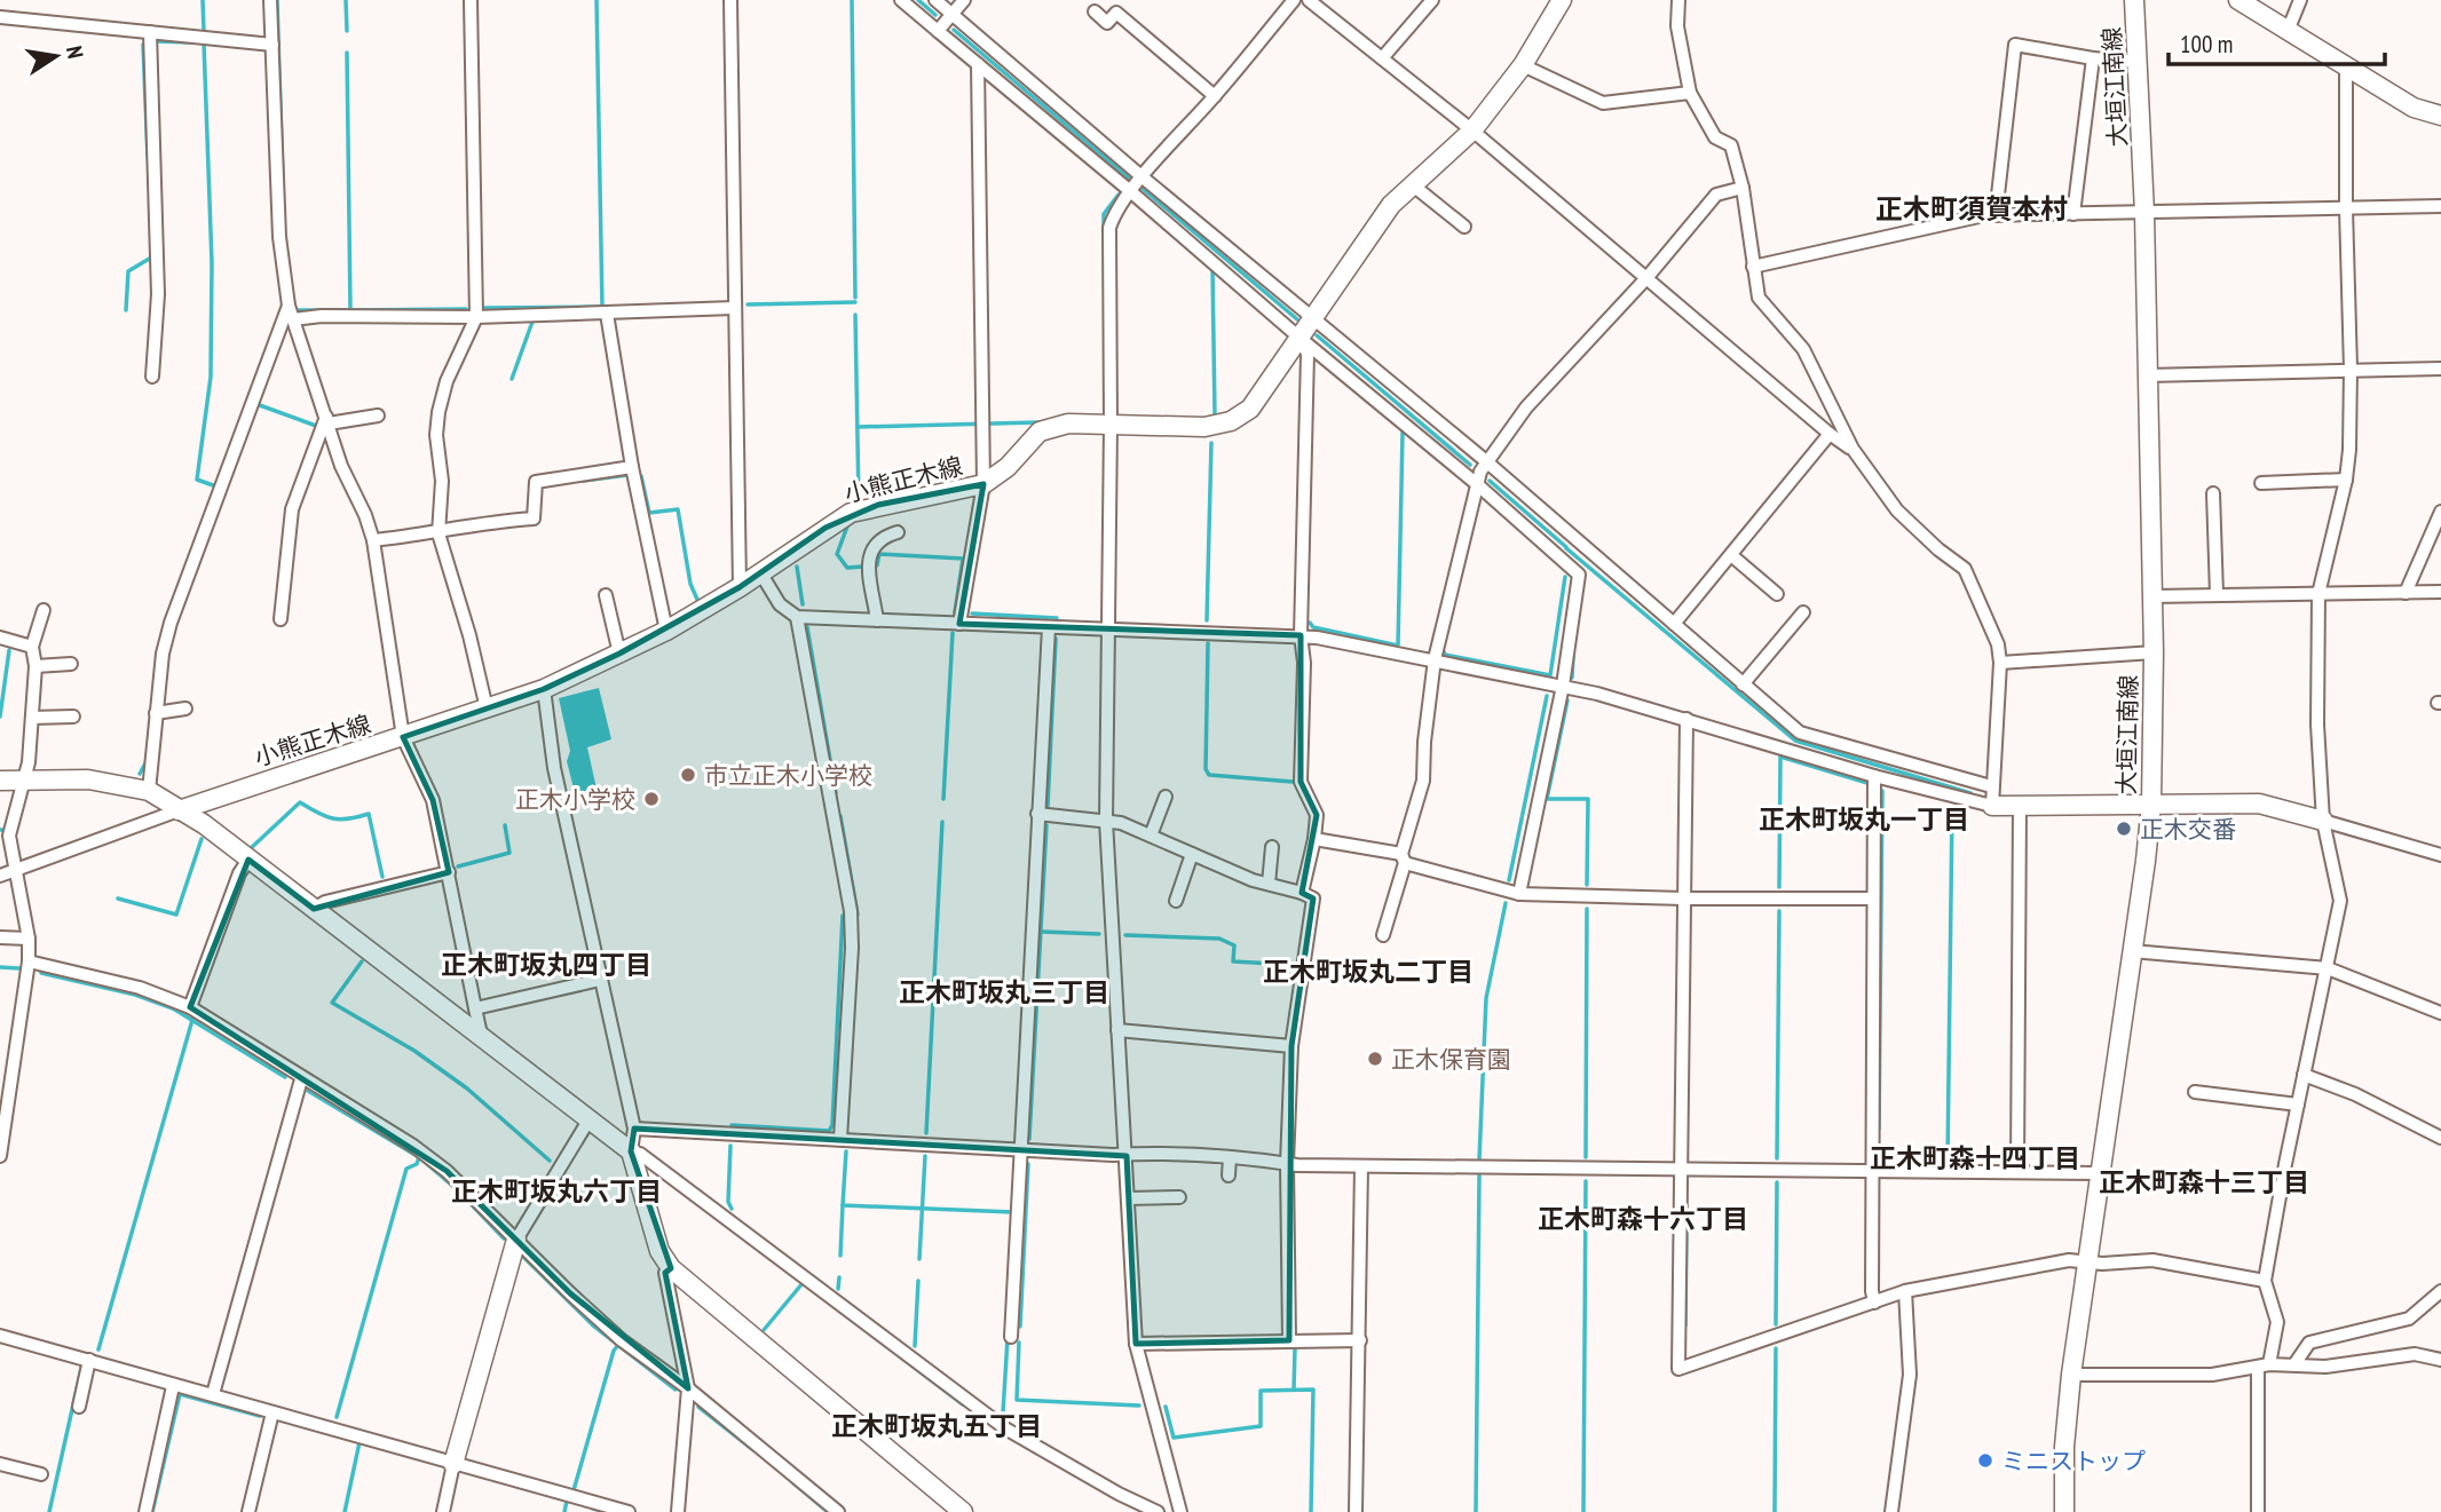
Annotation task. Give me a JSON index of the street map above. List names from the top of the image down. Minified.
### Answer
{"streets":{"main road":["大垣江南線","小熊正木線"]},"districts":["正木町須賀本村","正木町坂丸一丁目","正木町坂丸四丁目","正木町坂丸二丁目","正木町坂丸三丁目","正木町森十四丁目","正木町森十三丁目","正木町坂丸六丁目","正木町森十六丁目","正木町坂丸五丁目"],"places":["市立正木小学校","正木小学校","正木交番","正木保育園","ミニストップ"],"scale_bar":"100 m","north":"right"}
